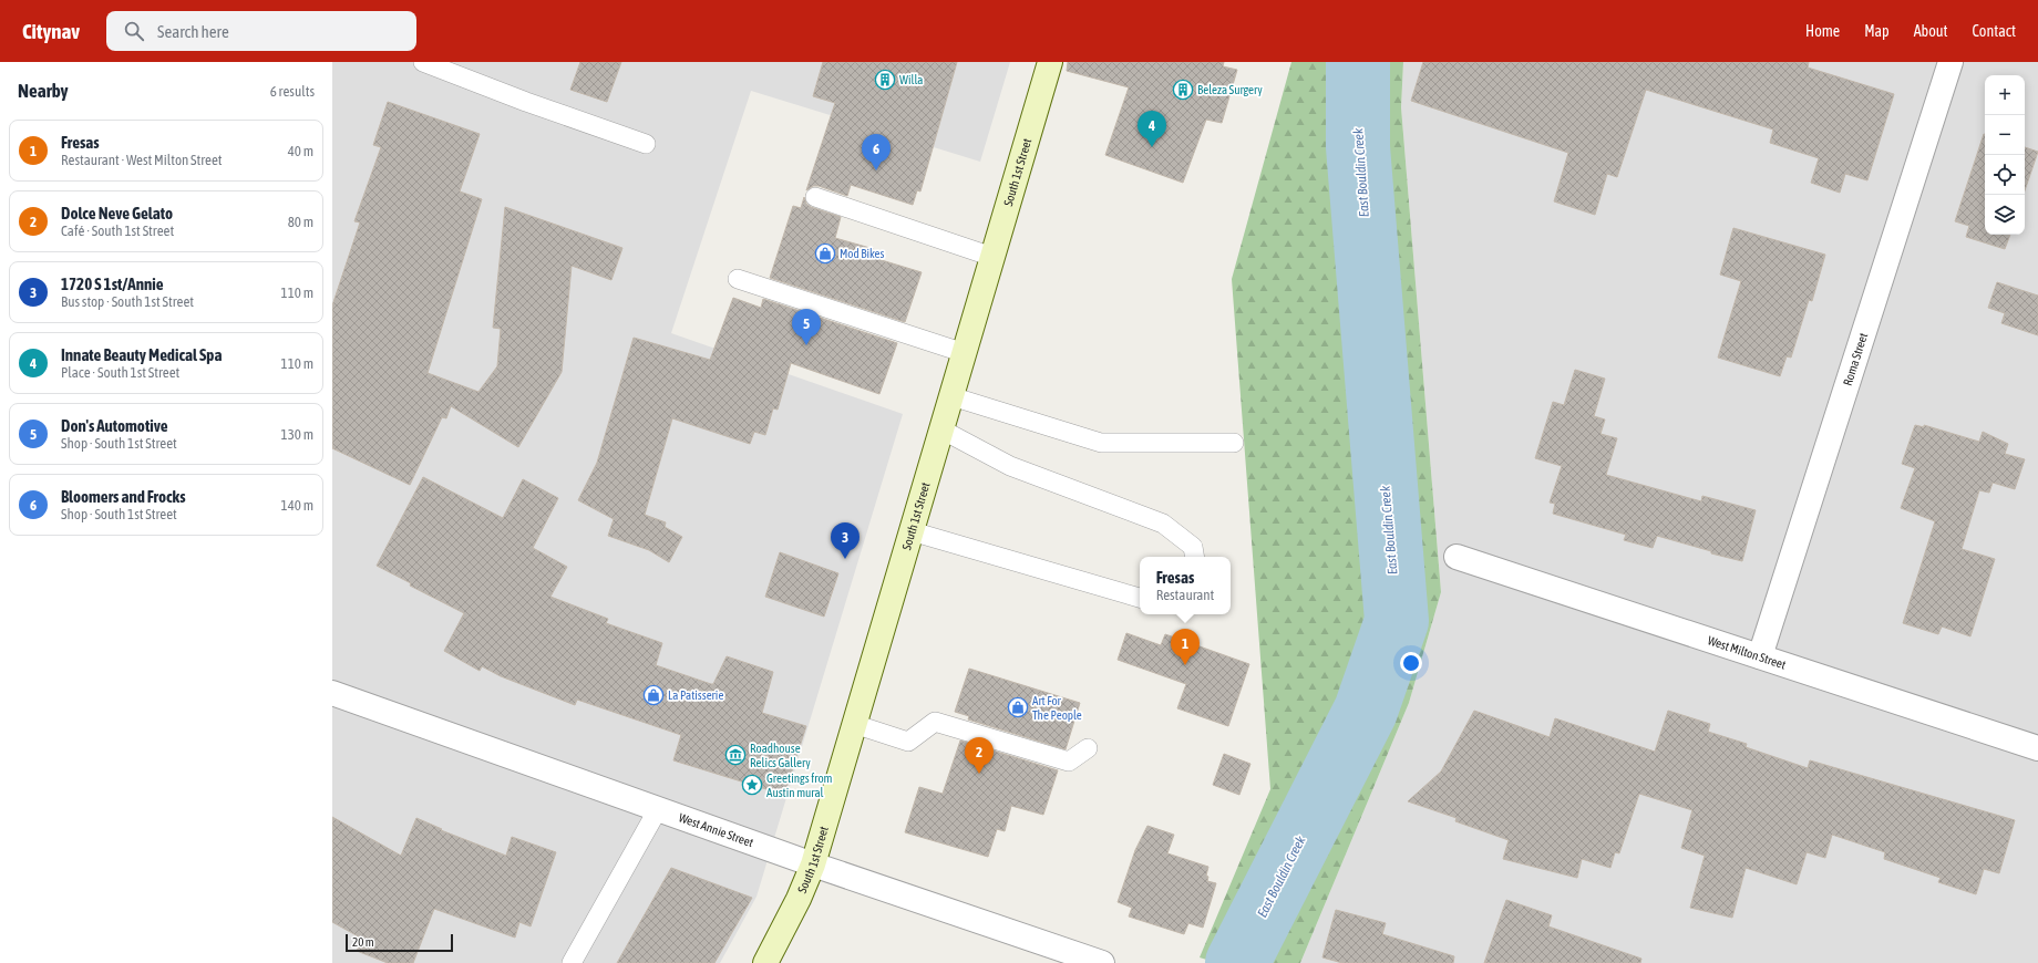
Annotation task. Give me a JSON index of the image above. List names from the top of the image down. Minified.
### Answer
{"streets":{"main road":["South 1st Street"],"street":["Roma Street","West Milton Street","West Annie Street"]},"crossings":[["South 1st Street","West Annie Street"],["Roma Street","West Milton Street"]],"water":["East Bouldin Creek"],"places":{"building":["Willa","Beleza Surgery"],"shop":["Mod Bikes","La Patisserie","Art For The People"],"museum":["Roadhouse Relics Gallery"],"place":["Greetings from Austin mural"]},"scale_bar":"20 m","page":{"header":"Citynav","search":"Search here","nav":["Home","Map","About","Contact"],"heading":["Nearby","6 results"],"map_buttons":["+","−"],"pins":["4","6","5","3","1","2"],"list":[{"mark":"1","name":"Fresas","note":"Restaurant · West Milton Street","value":"40 m"},{"mark":"2","name":"Dolce Neve Gelato","note":"Café · South 1st Street","value":"80 m"},{"mark":"3","name":"1720 S 1st/Annie","note":"Bus stop · South 1st Street","value":"110 m"},{"mark":"4","name":"Innate Beauty Medical Spa","note":"Place · South 1st Street","value":"110 m"},{"mark":"5","name":"Don's Automotive","note":"Shop · South 1st Street","value":"130 m"},{"mark":"6","name":"Bloomers and Frocks","note":"Shop · South 1st Street","value":"140 m"}],"popup":["Fresas","Restaurant"],"scale":"20 m"}}
